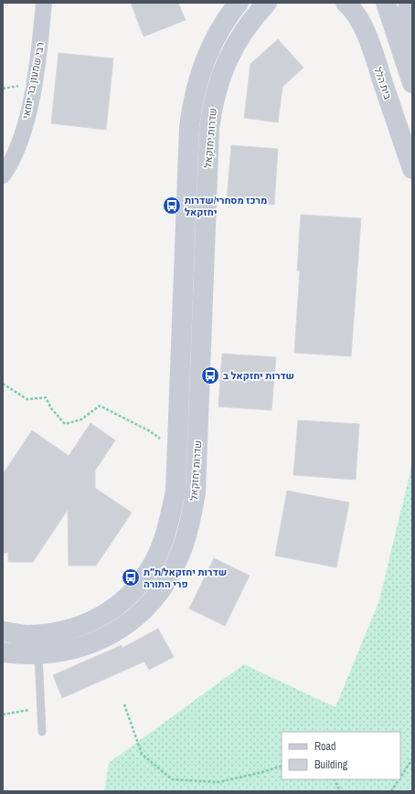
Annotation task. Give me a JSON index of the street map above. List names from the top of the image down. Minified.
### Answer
{"streets":{"street":["רבי שמעון בר יוחאי","בית הלל","שדרות יחזקאל"]},"places":{"bus stop":["מרכז מסחרי/שדרות יחזקאל","שדרות יחזקאל ב","שדרות יחזקאל/ת״ת פרי התורה"]},"legend":["Road","Building"]}
